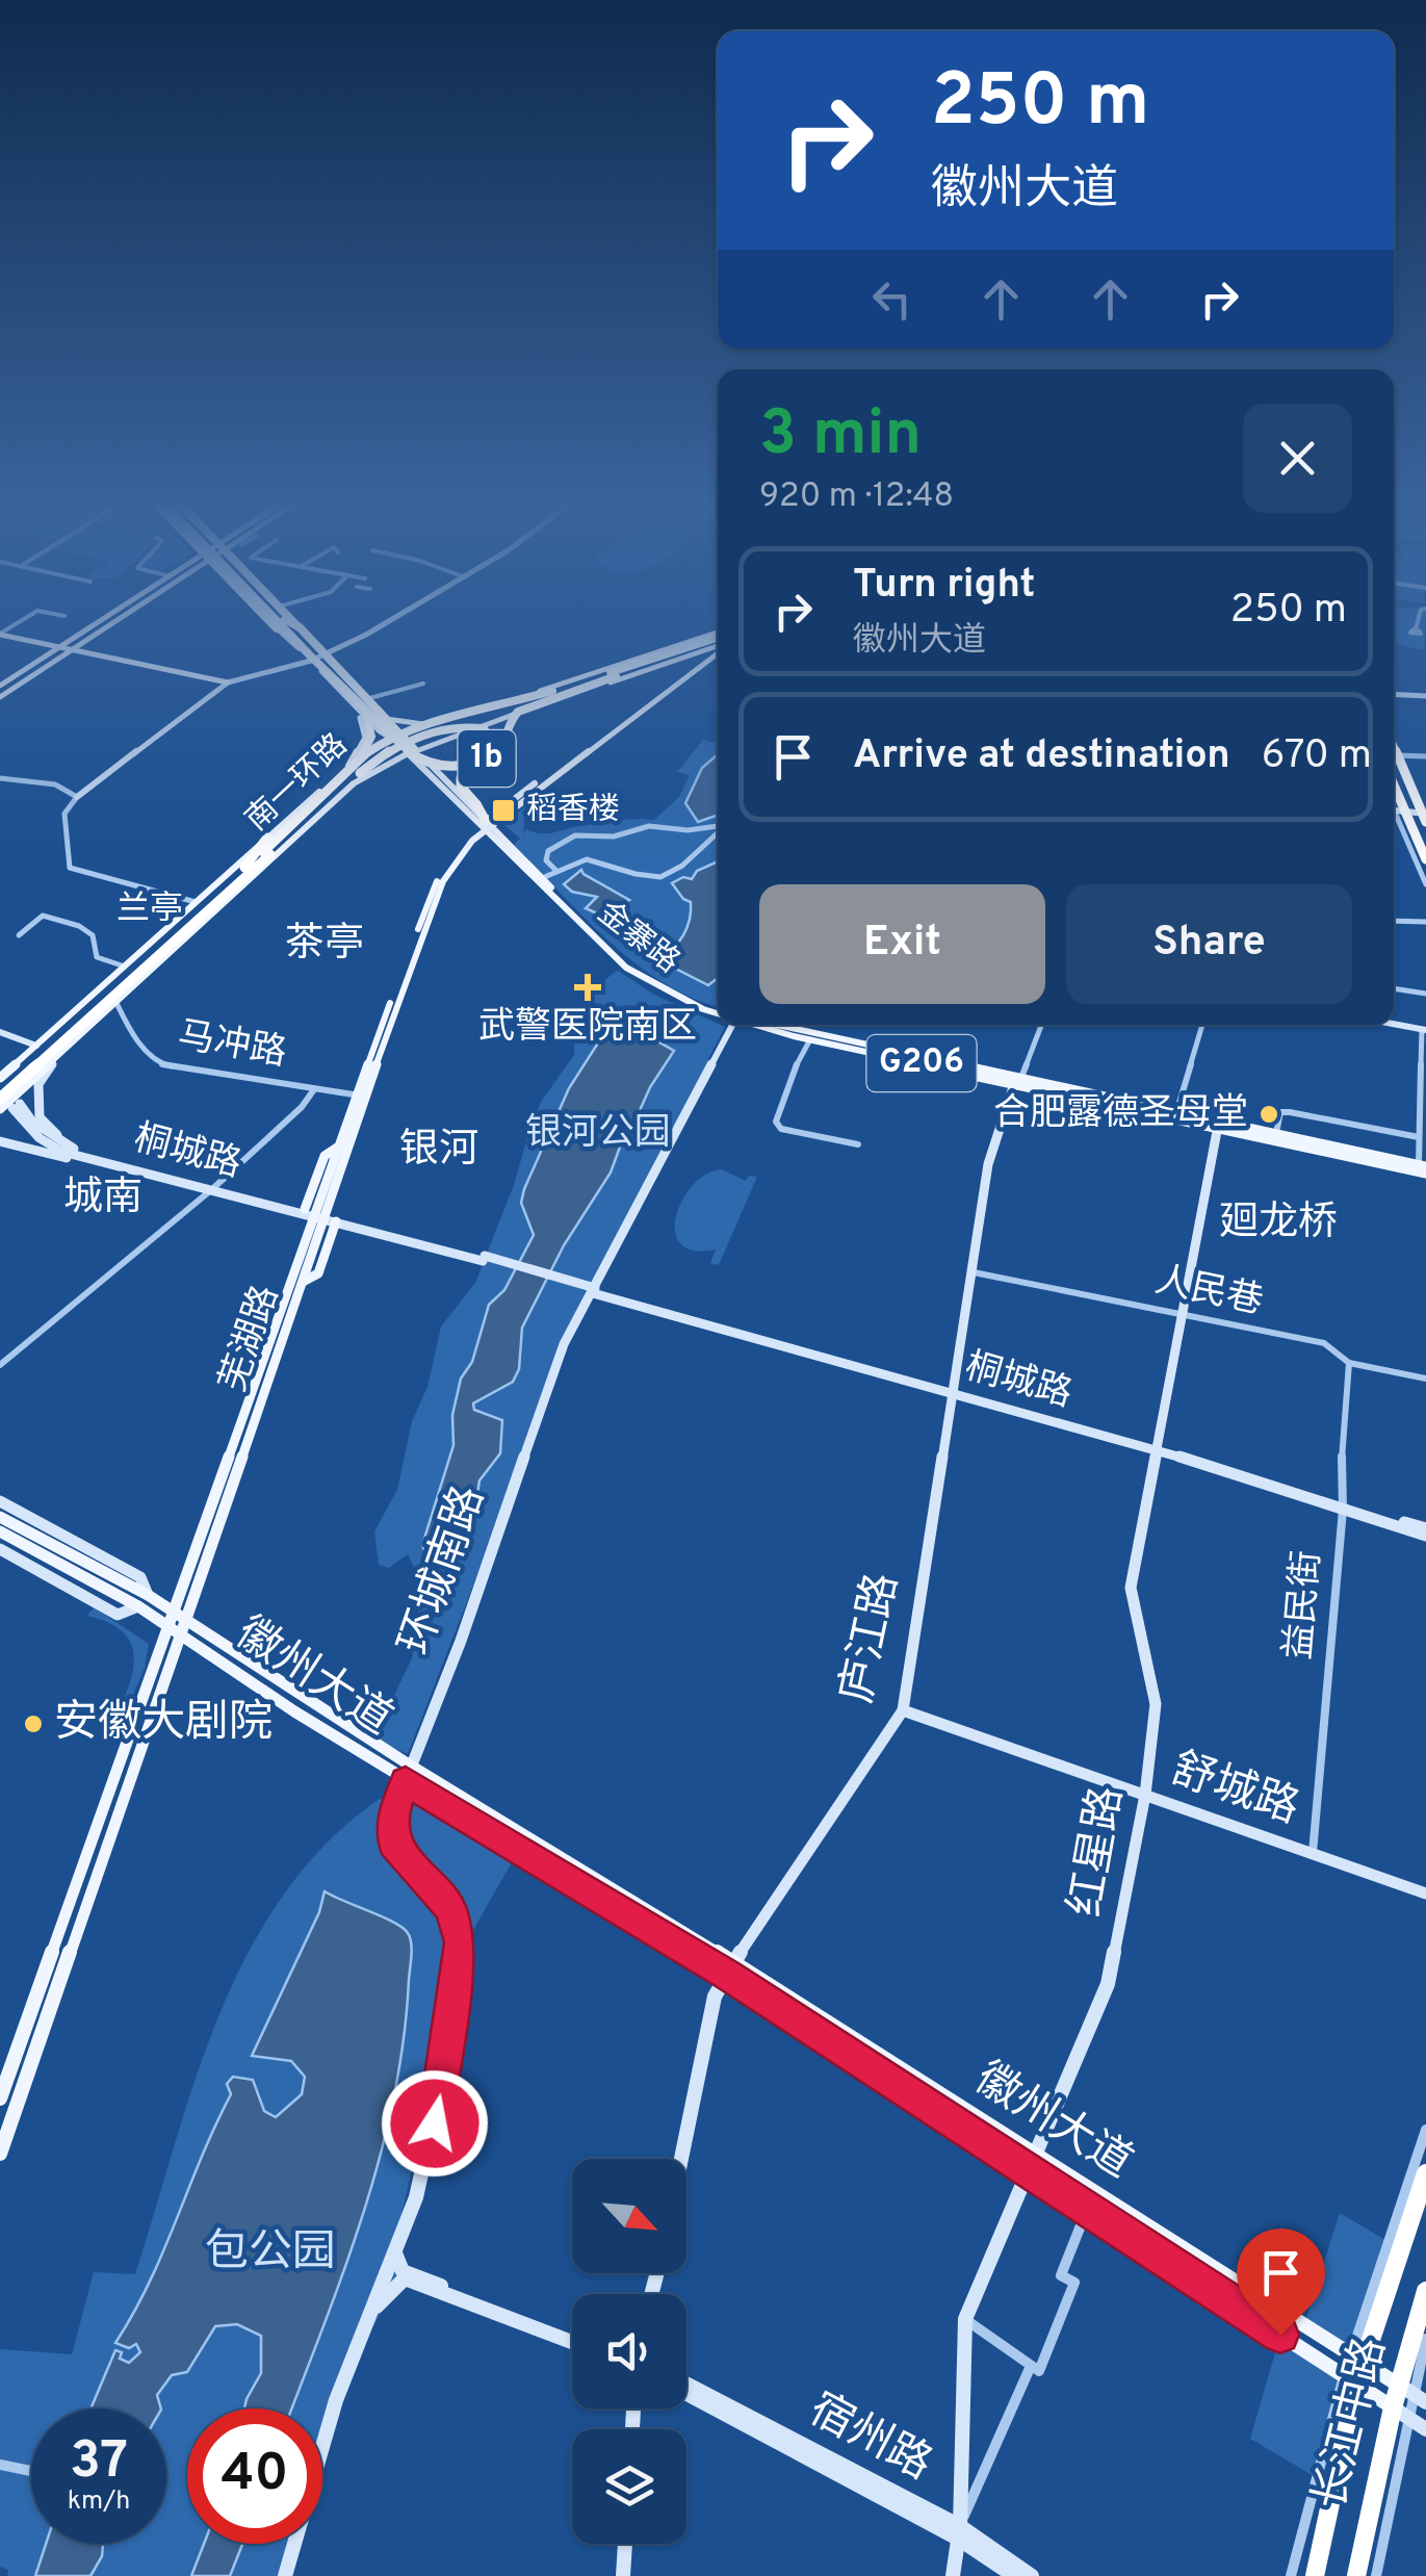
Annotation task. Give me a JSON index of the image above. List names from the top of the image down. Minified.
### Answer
{"streets":{"highway":["1b","南一环路","长江中路"],"main road":["金寨路","G206","芜湖路","徽州大道"],"street":["马冲路","桐城路","人民巷","环城南路","益民街","庐江路","舒城路","红星路","宿州路"]},"crossings":[["1b","南一环路"],["金寨路","芜湖路"],["金寨路","庐江路"],["金寨路","红星路"],["马冲路","芜湖路"],["桐城路","芜湖路"],["桐城路","益民街"],["桐城路","庐江路"],["桐城路","红星路"],["人民巷","益民街"],["人民巷","庐江路"],["人民巷","红星路"],["芜湖路","徽州大道"],["环城南路","徽州大道"],["益民街","舒城路"],["庐江路","徽州大道"],["庐江路","舒城路"],["徽州大道","红星路"],["徽州大道","长江中路"],["舒城路","红星路"],["红星路","宿州路"]],"districts":["兰亭","茶亭","银河","城南","廻龙桥"],"parks":["银河公园","包公园"],"places":{"transit":["稻香楼"],"health":["武警医院南区"],"other":["合肥露德圣母堂","安徽大剧院"]},"north":"bottom right","page":{"turn":["250 m","徽州大道"],"heading":["3 min","920 m · 12:48"],"list":[{"name":"Turn right","note":"徽州大道","value":"250 m"},{"name":"Arrive at destination","value":"670 m"}],"buttons":["Exit","Share"],"speed":"37 km/h","limit":"40"}}
